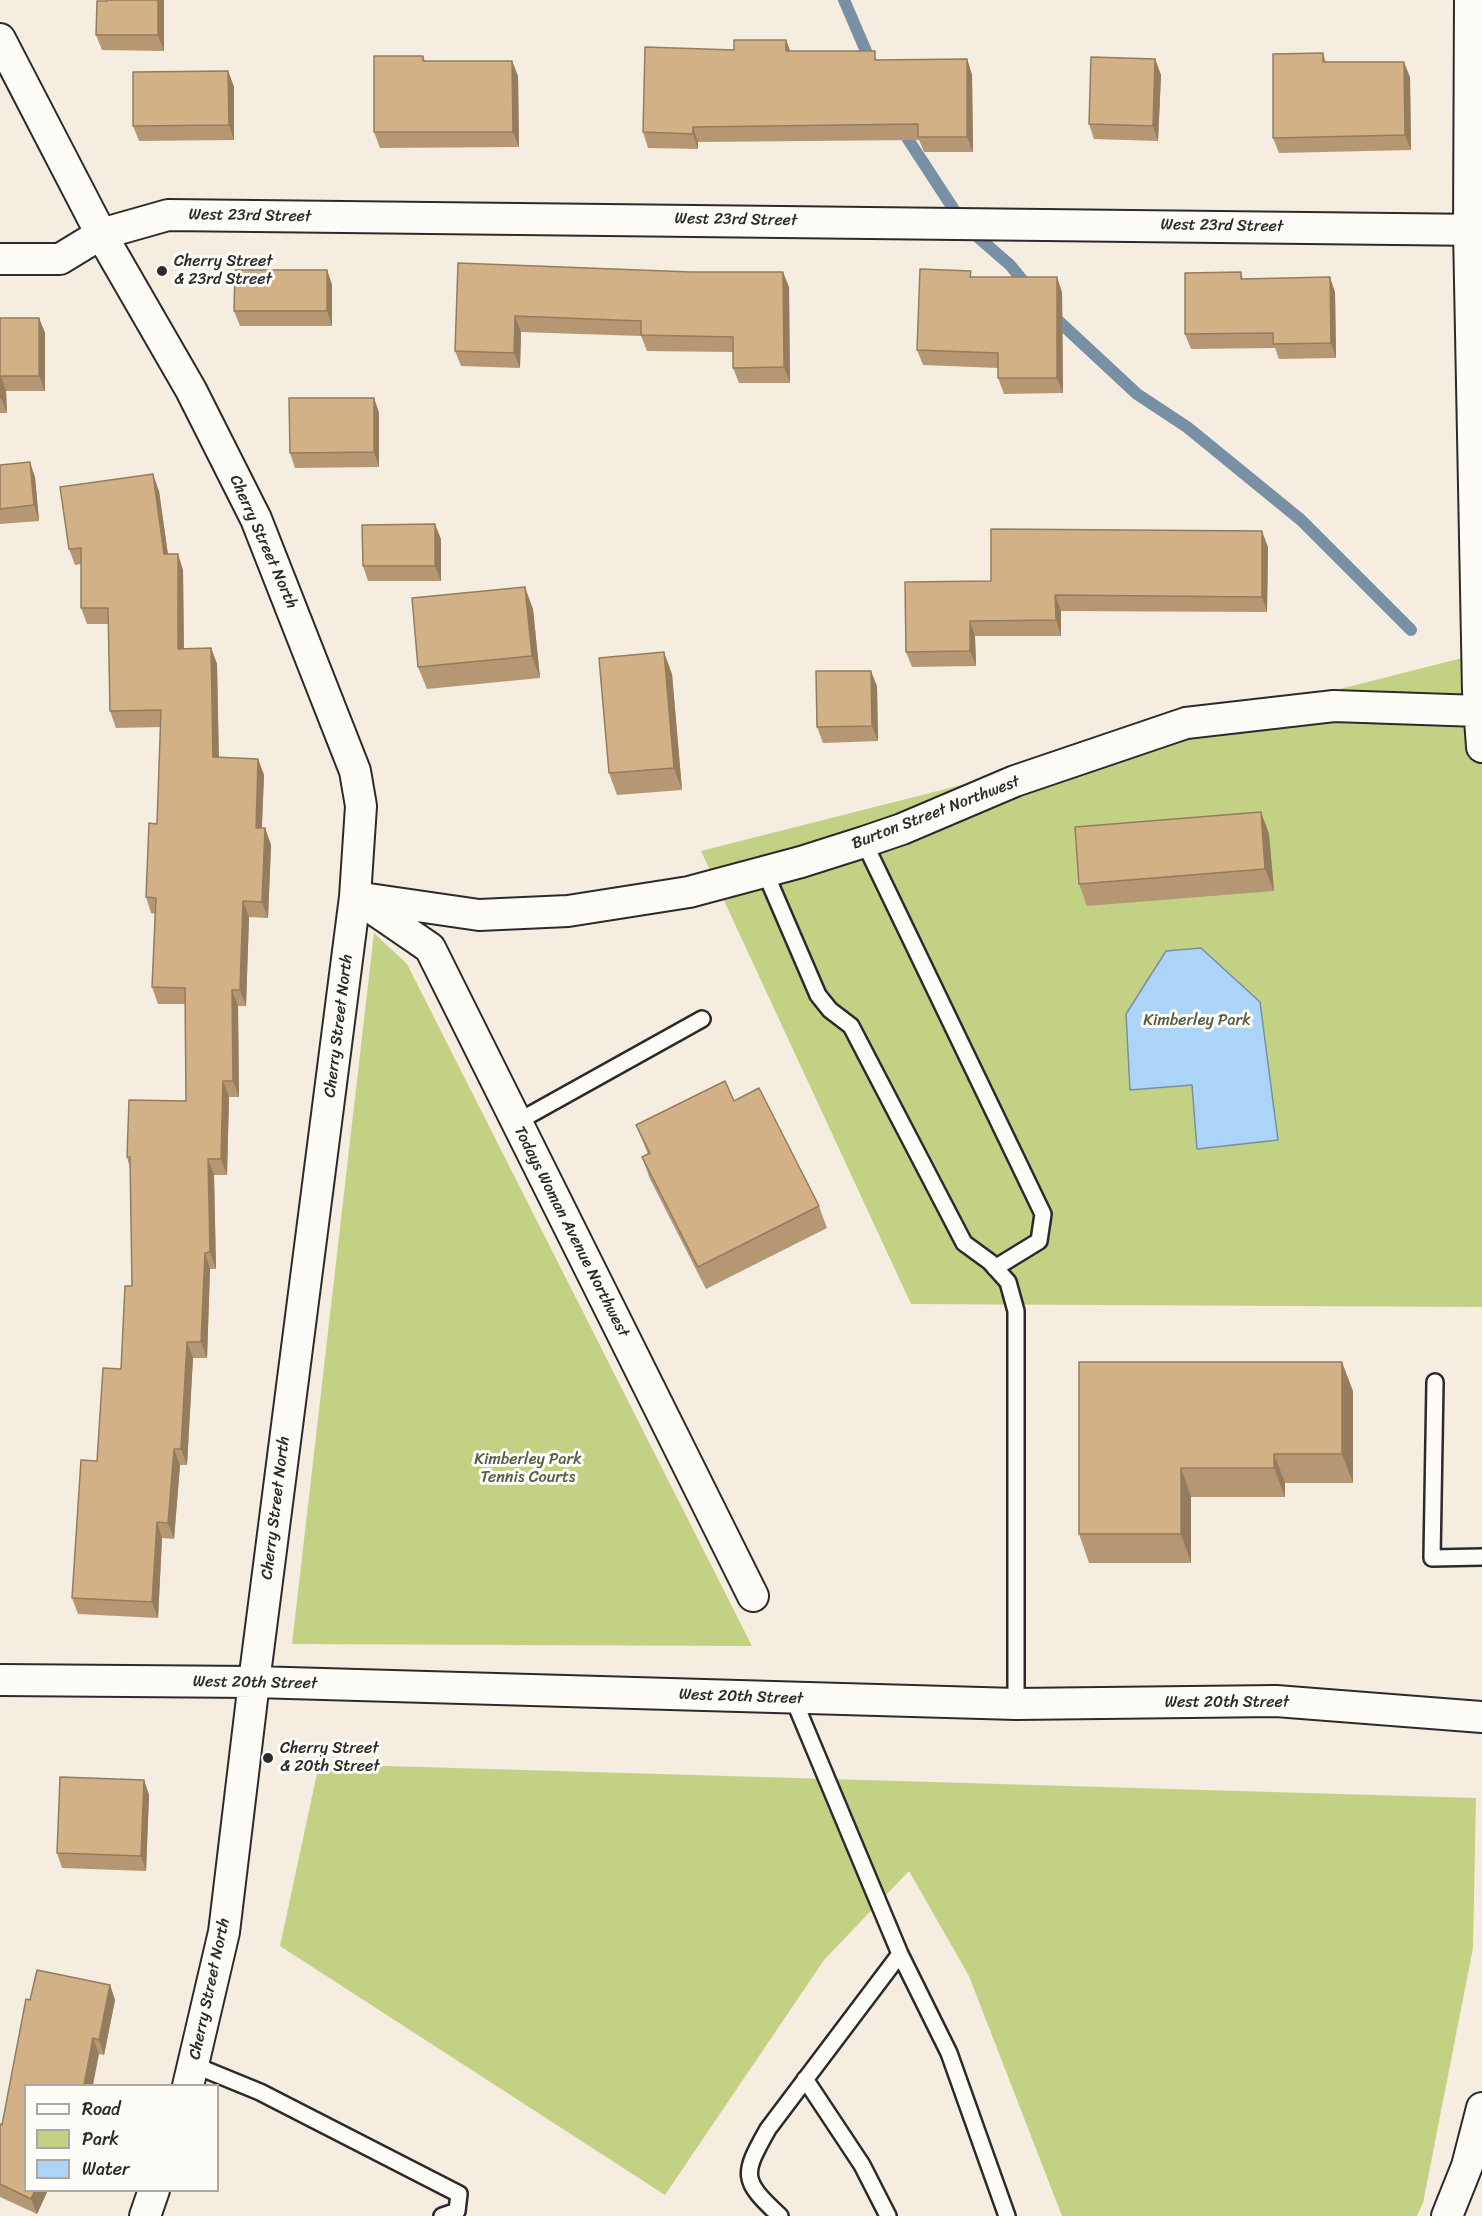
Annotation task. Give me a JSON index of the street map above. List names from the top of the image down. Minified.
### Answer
{"streets":{"street":["West 23rd Street","Cherry Street North","Burton Street Northwest","Todays Woman Avenue Northwest","West 20th Street"]},"crossings":[["West 23rd Street","Cherry Street North"],["Cherry Street North","Burton Street Northwest"],["Cherry Street North","Todays Woman Avenue Northwest"],["Cherry Street North","West 20th Street"],["Burton Street Northwest","Todays Woman Avenue Northwest"]],"parks":["Kimberley Park","Kimberley Park Tennis Courts"],"places":["Cherry Street & 23rd Street","Cherry Street & 20th Street"],"legend":["Road","Park","Water"]}
